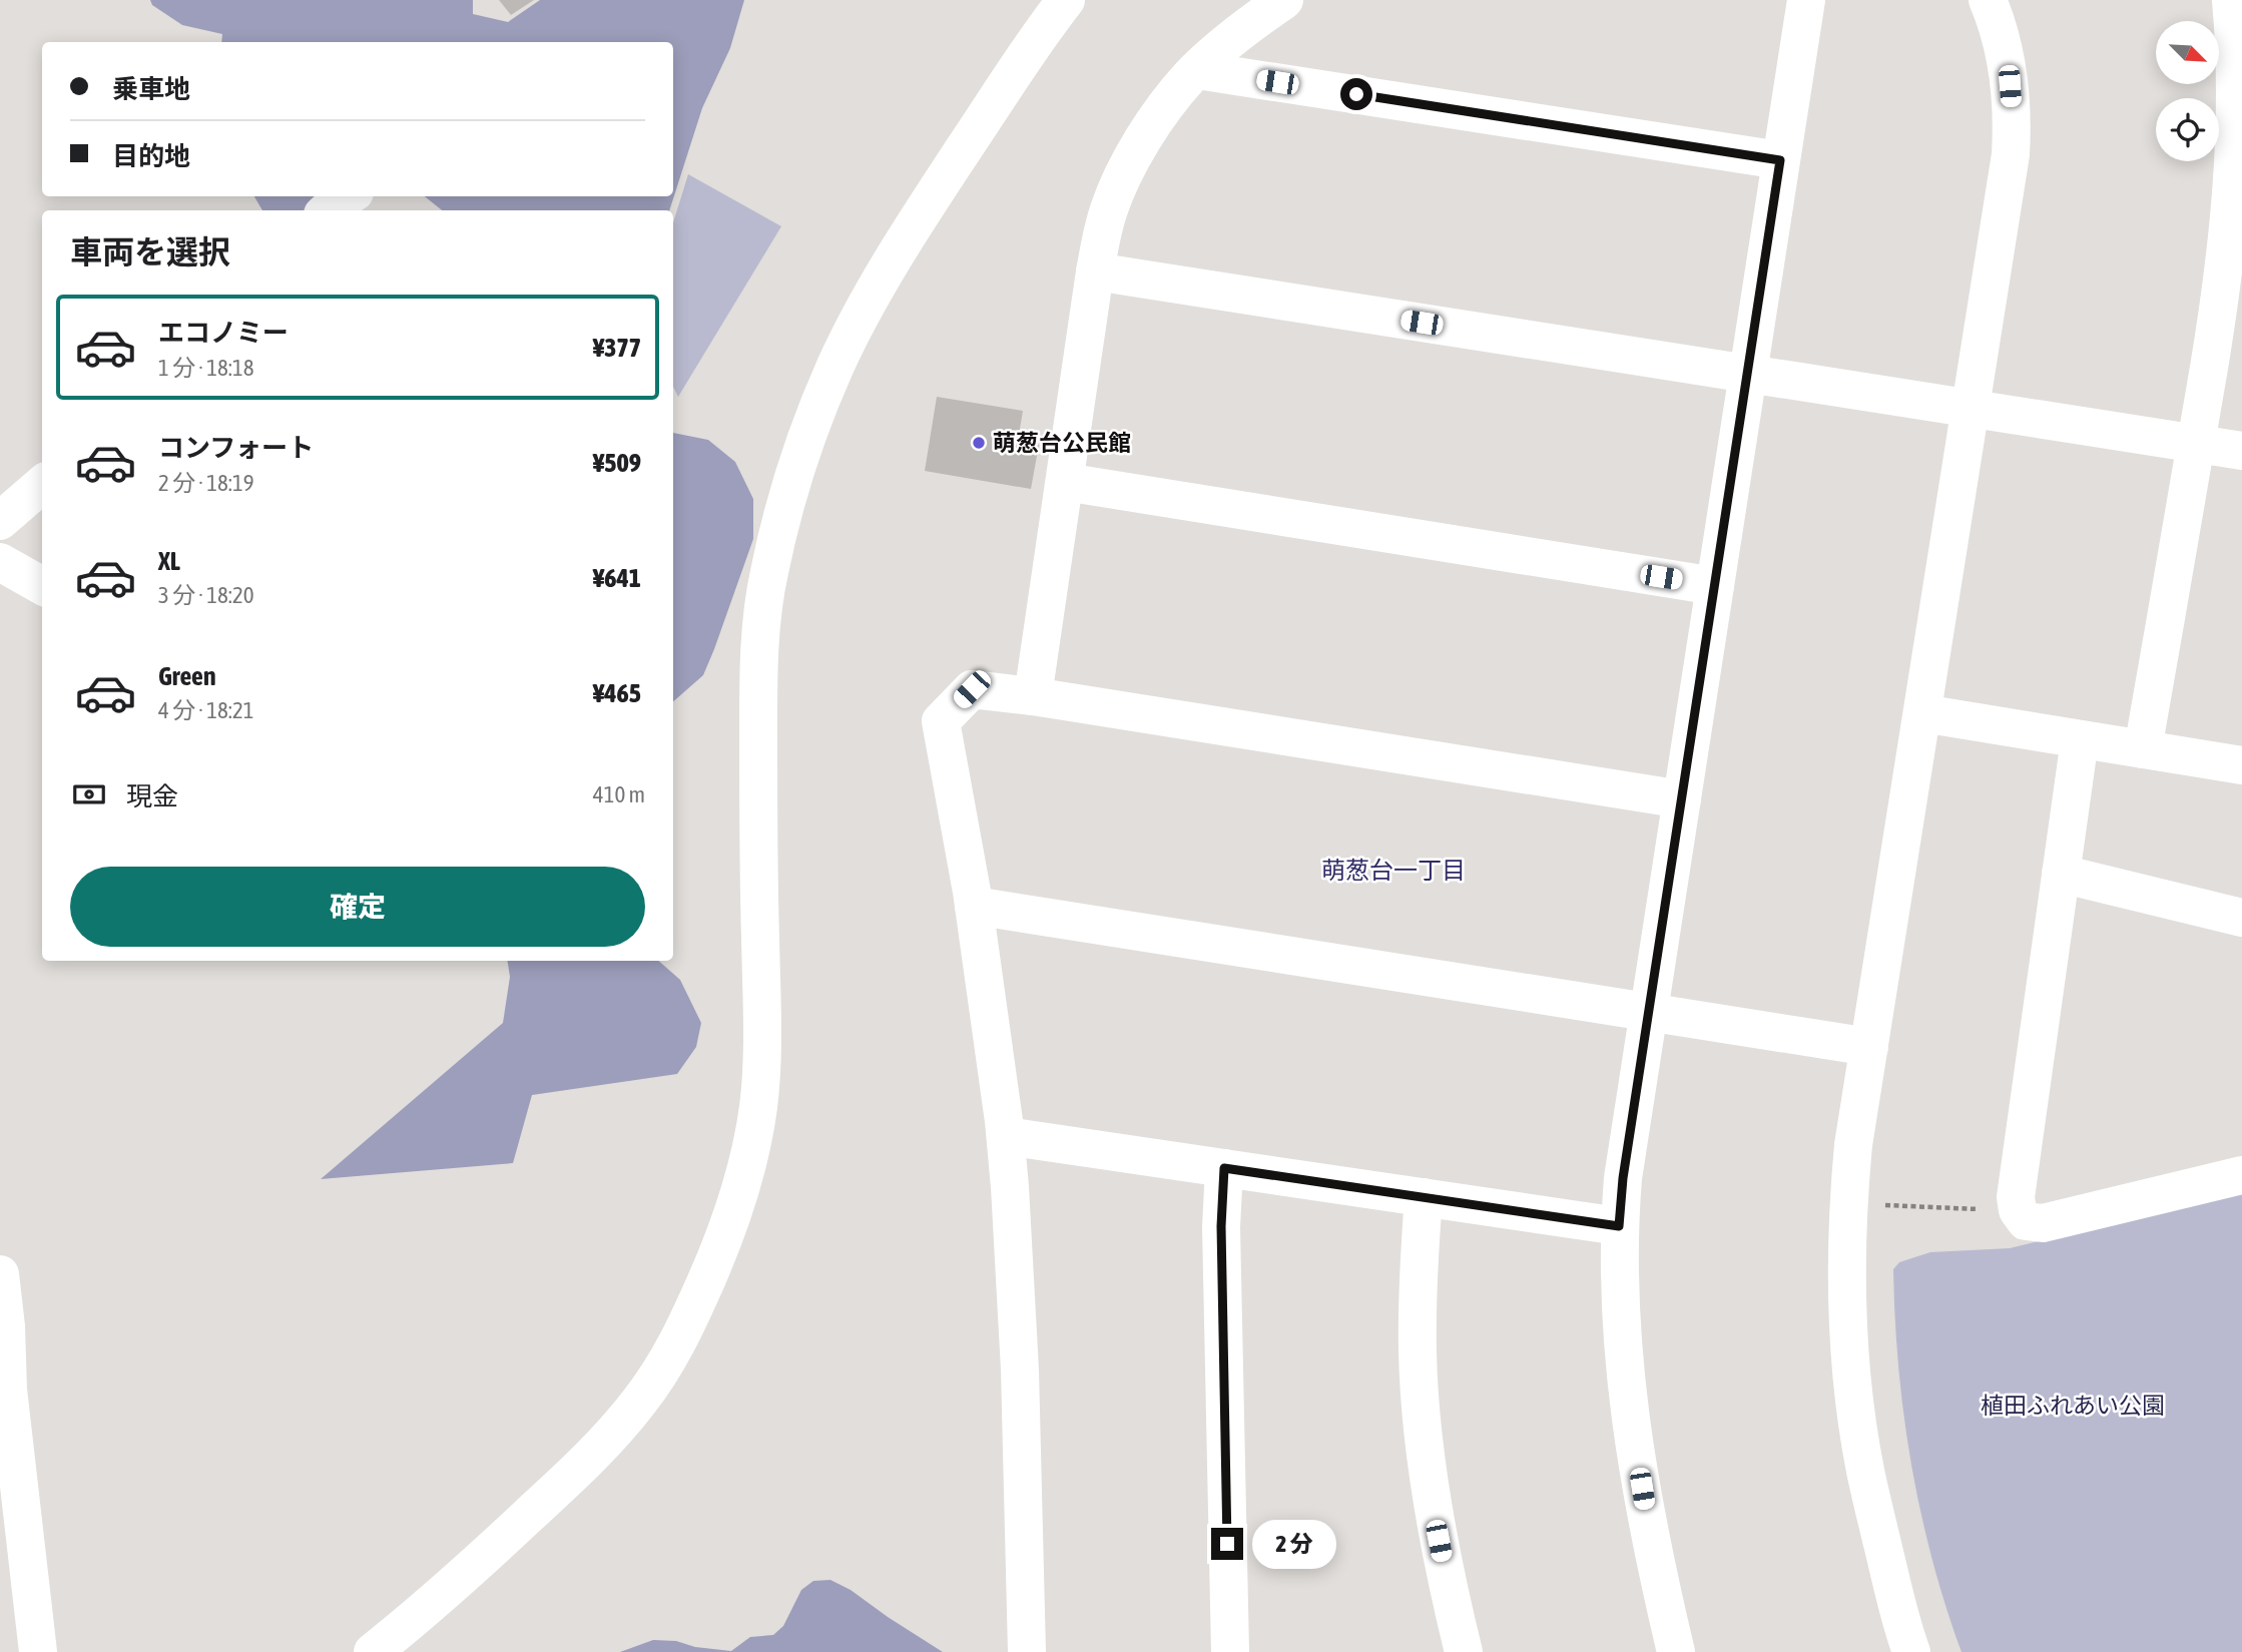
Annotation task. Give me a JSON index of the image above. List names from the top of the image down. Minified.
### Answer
{"districts":["萌葱台一丁目"],"parks":["植田ふれあい公園"],"places":["萌葱台公民館"],"north":"bottom right","page":{"banner":["乗車地","目的地"],"heading":"車両を選択","list":[{"name":"エコノミー","note":"1 分 · 18:18","value":"¥377"},{"name":"コンフォート","note":"2 分 · 18:19","value":"¥509"},{"name":"XL","note":"3 分 · 18:20","value":"¥641"},{"name":"Green","note":"4 分 · 18:21","value":"¥465"}],"pay":["現金","410 m"],"buttons":"確定","bubble":"2 分"}}
